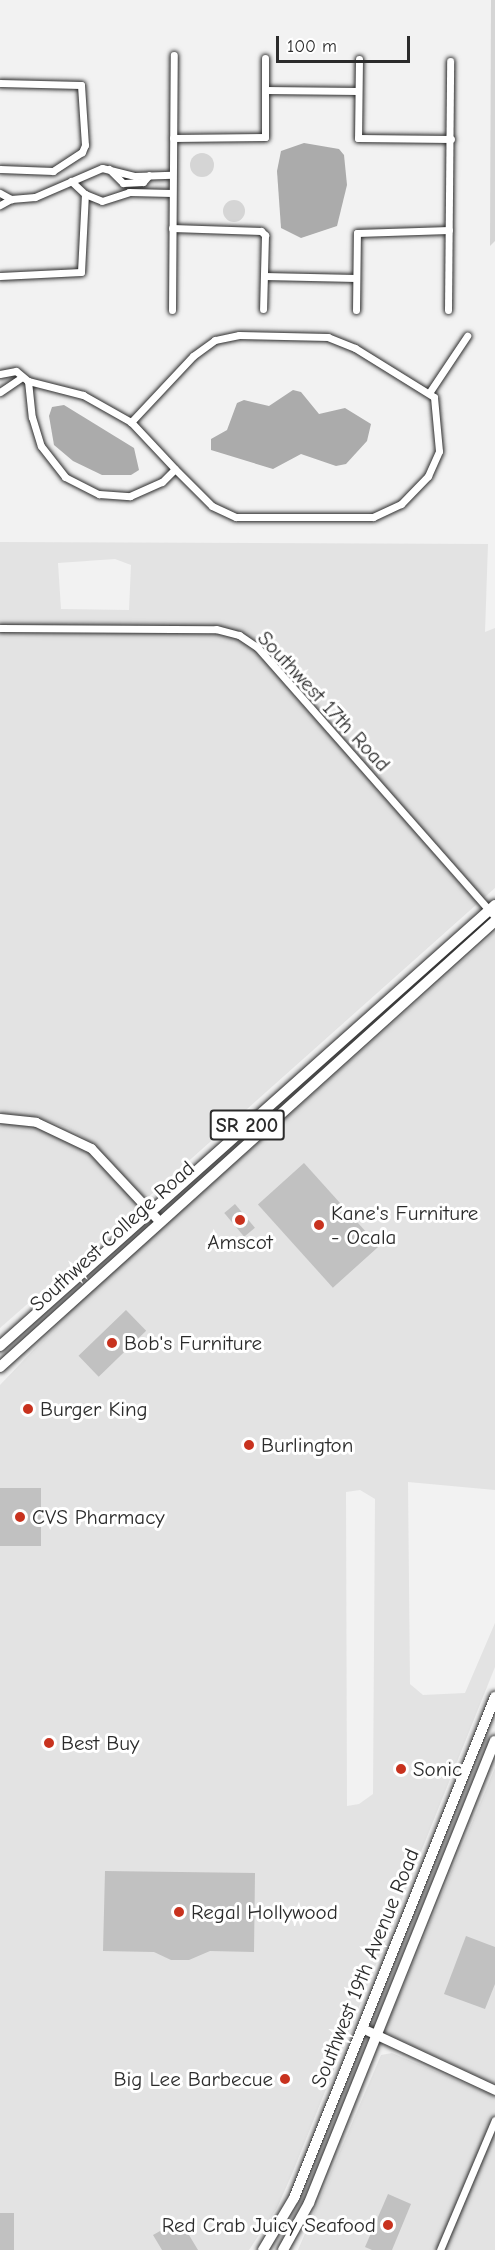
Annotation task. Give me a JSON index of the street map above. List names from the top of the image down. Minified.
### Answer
{"streets":{"main road":["SR 200","Southwest College Road","Southwest 19th Avenue Road"],"street":["Southwest 17th Road"]},"crossings":[["Southwest 17th Road","Southwest College Road"]],"places":["Amscot","Kane's Furniture - Ocala","Bob's Furniture","Burger King","Burlington","CVS Pharmacy","Best Buy","Sonic","Regal Hollywood","Big Lee Barbecue","Red Crab Juicy Seafood"],"scale_bar":"100 m"}
